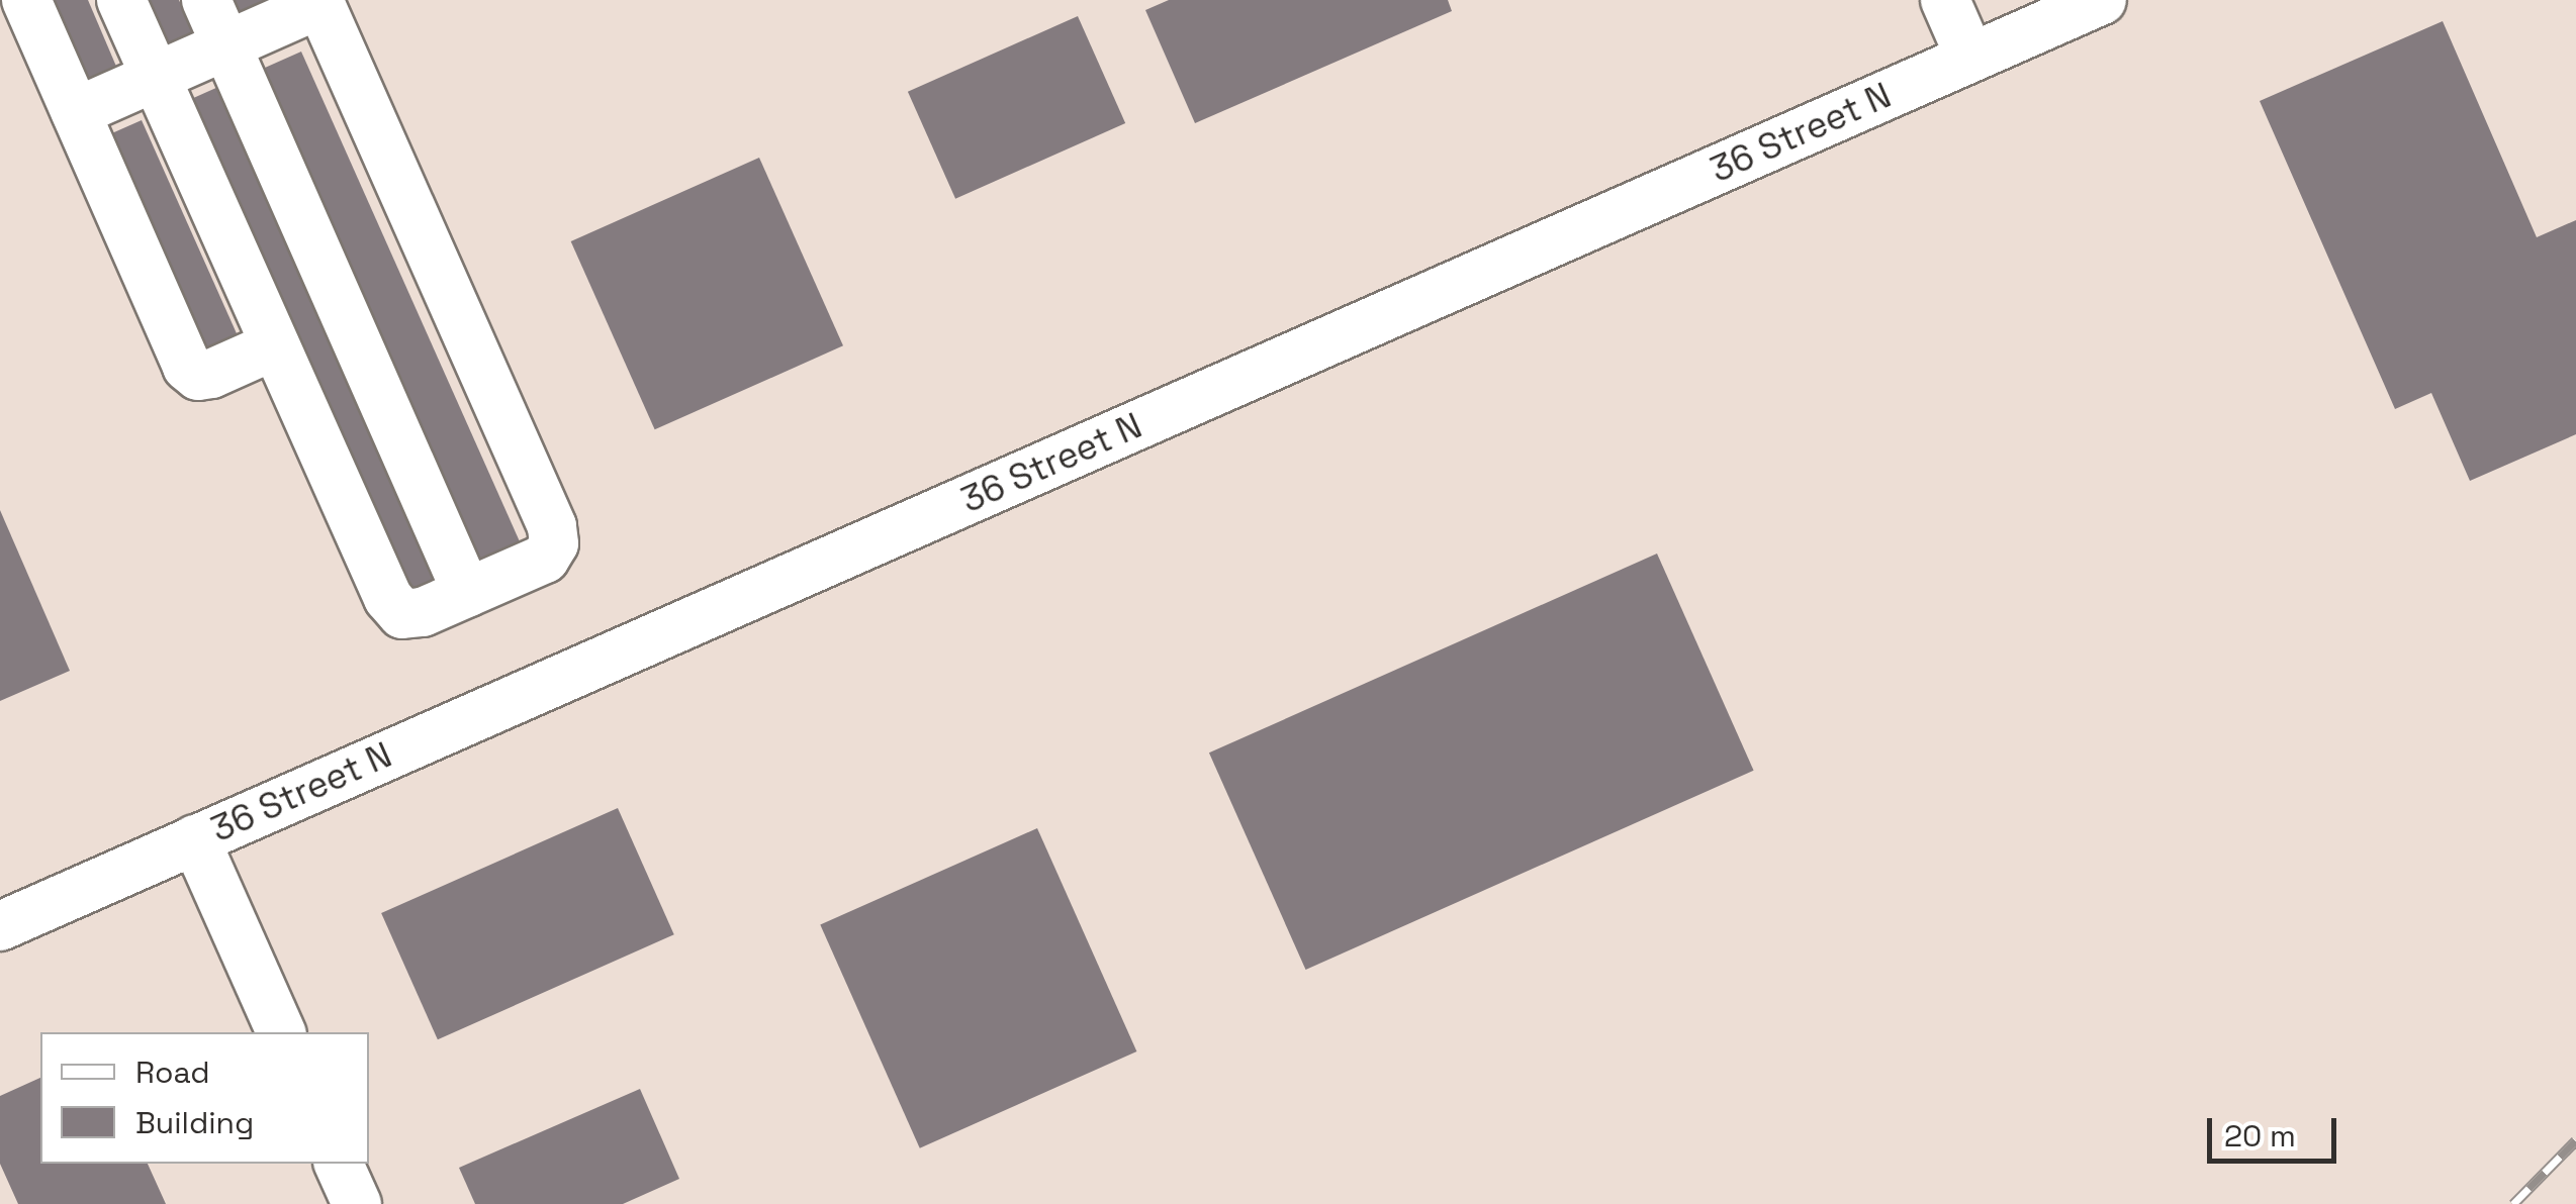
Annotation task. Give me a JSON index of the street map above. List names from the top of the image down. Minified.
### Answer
{"streets":{"street":["36 Street N"]},"legend":["Road","Building"],"scale_bar":"20 m"}
